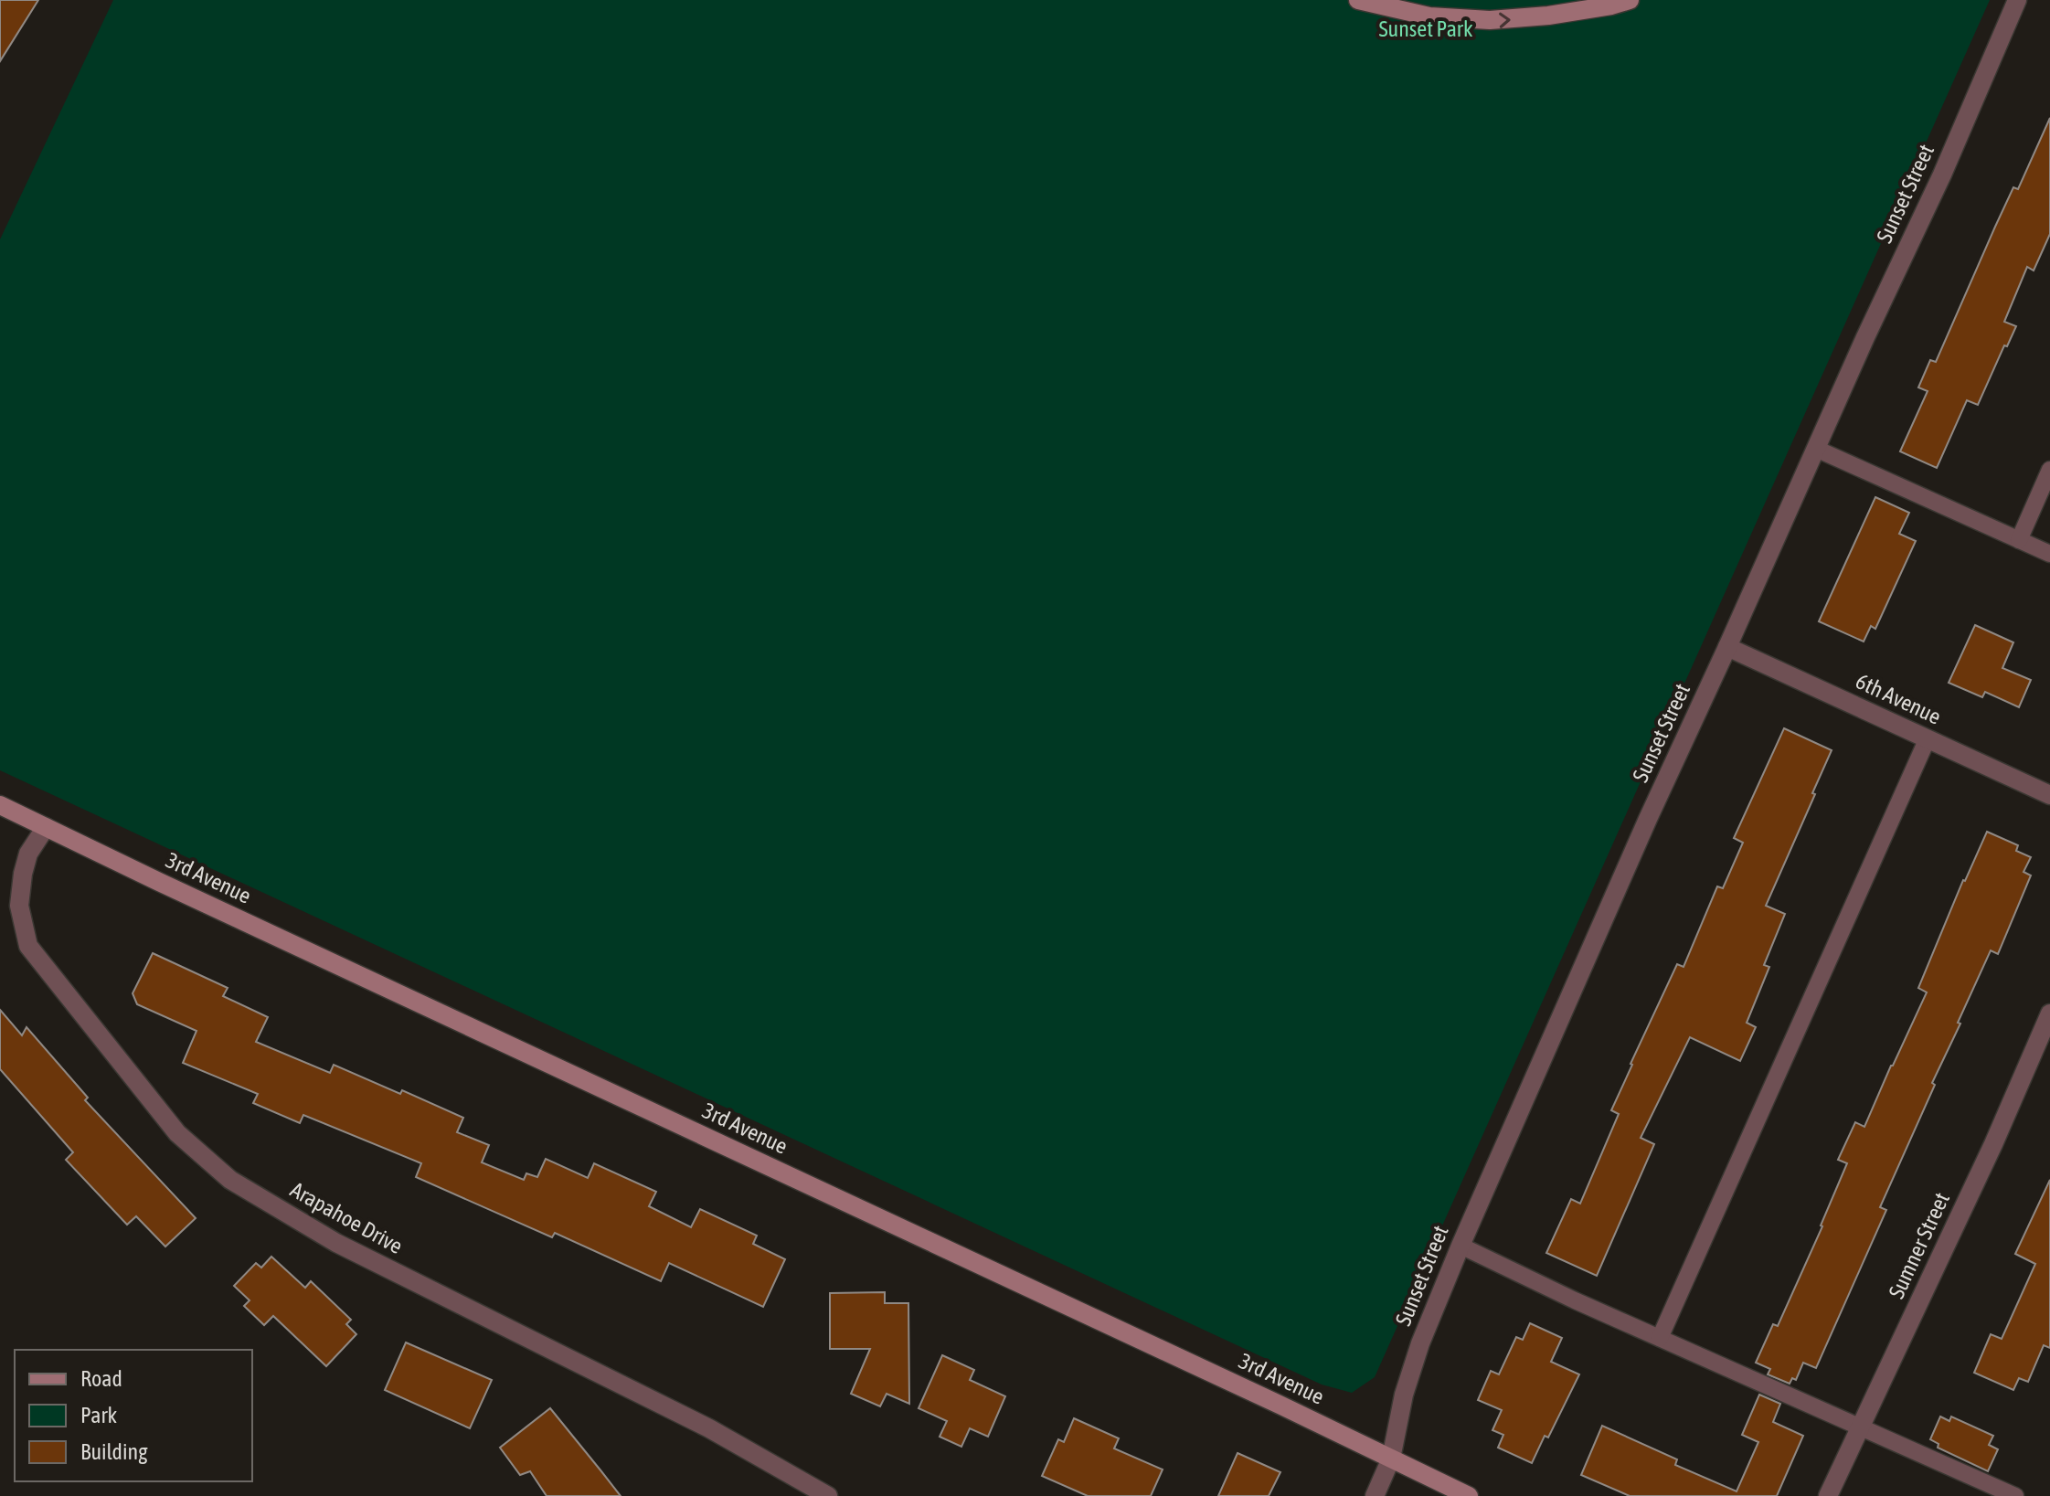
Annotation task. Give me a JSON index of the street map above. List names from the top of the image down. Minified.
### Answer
{"streets":{"street":["Sunset Street","6th Avenue","3rd Avenue","Arapahoe Drive","Sumner Street"]},"crossings":[["Sunset Street","6th Avenue"],["Sunset Street","3rd Avenue"],["3rd Avenue","Arapahoe Drive"]],"parks":["Sunset Park"],"legend":["Road","Park","Building"]}
